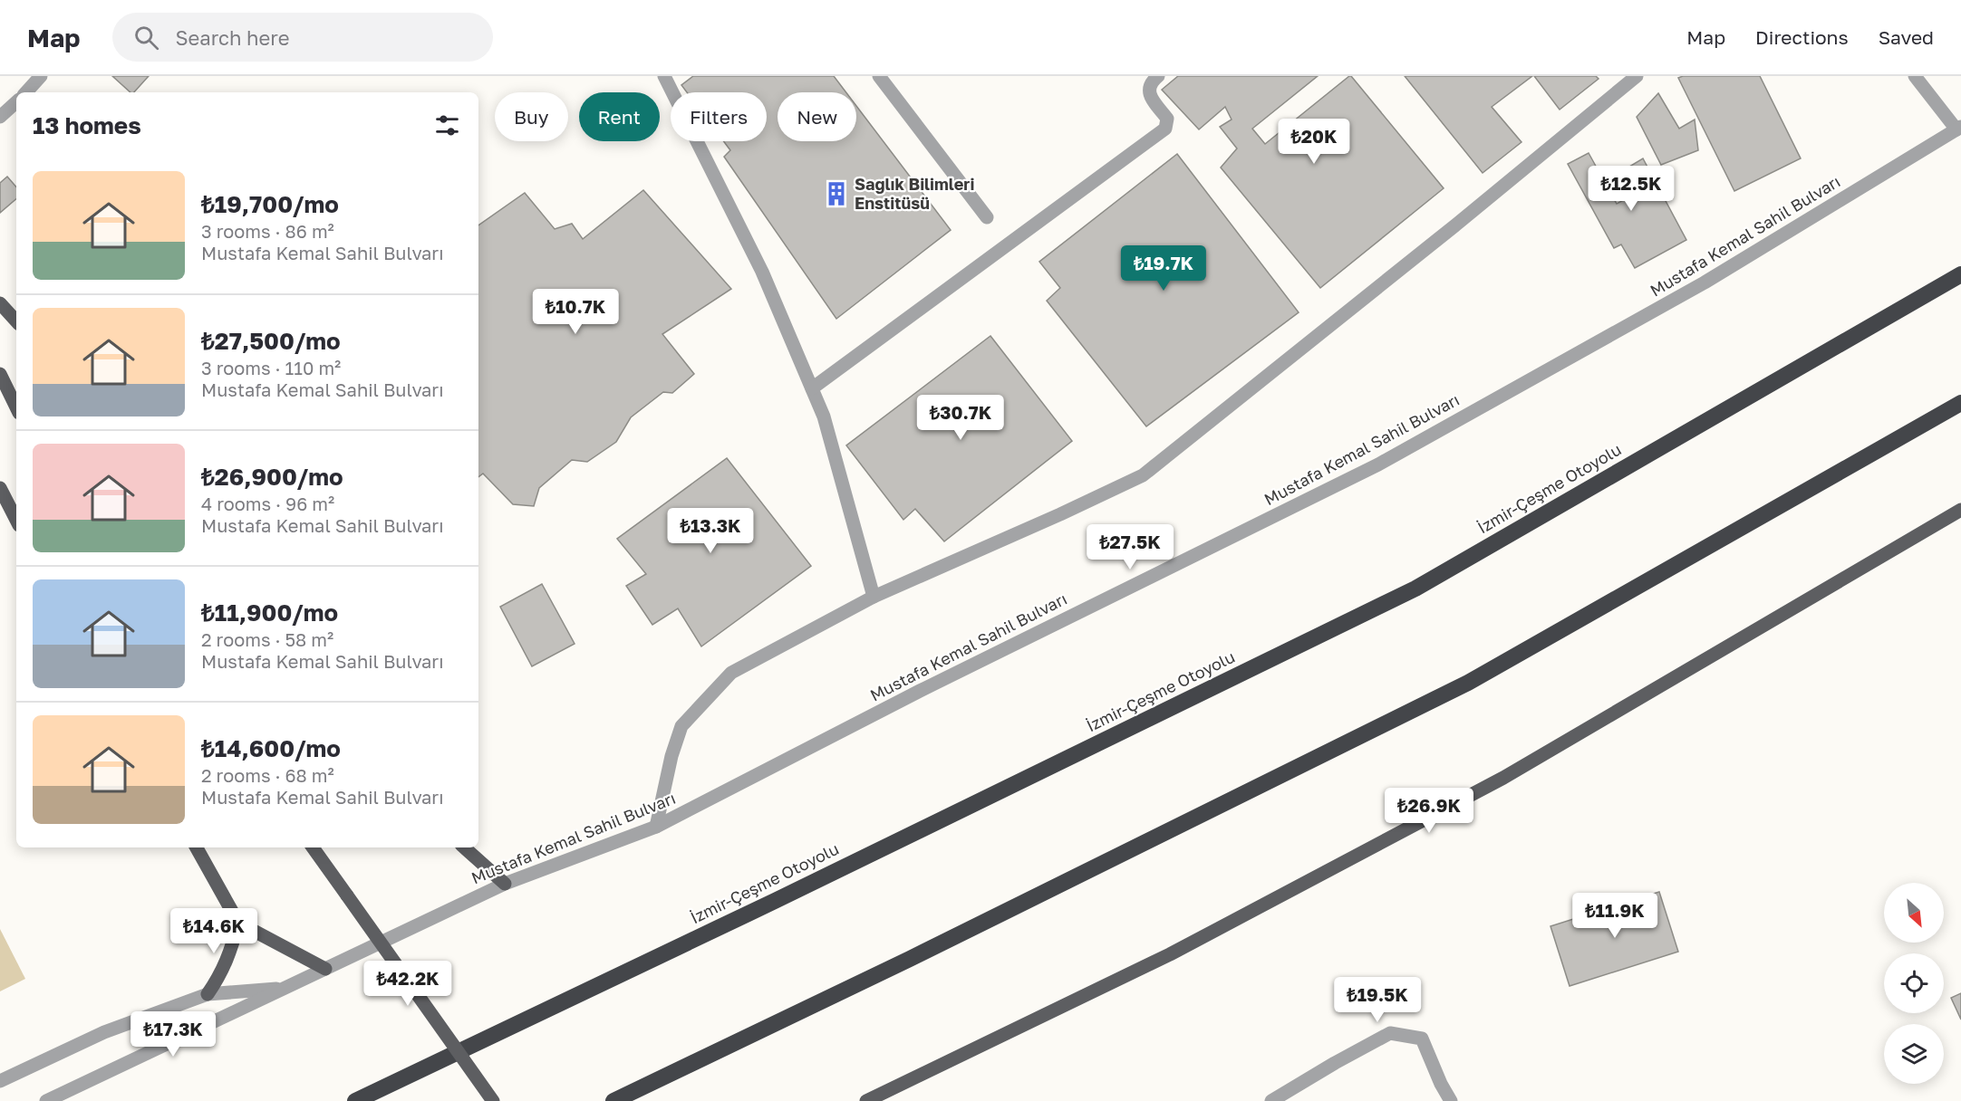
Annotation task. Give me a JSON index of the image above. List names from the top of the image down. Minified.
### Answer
{"streets":{"highway":["İzmir-Çeşme Otoyolu"],"street":["Mustafa Kemal Sahil Bulvarı"]},"places":{"building":["Sağlık Bilimleri Enstitüsü"]},"north":"bottom right","page":{"header":"Map","search":"Search here","nav":["Map","Directions","Saved"],"chip":["Buy","Rent","Filters","New"],"heading":"13 homes","price":["₺20K","₺12.5K","₺19.7K","₺10.7K","₺30.7K","₺13.3K","₺27.5K","₺26.9K","₺11.9K","₺14.6K","₺42.2K","₺19.5K","₺17.3K"],"list":[{"name":"₺19,700/mo","note":"3 rooms · 86 m² · Mustafa Kemal Sahil Bulvarı"},{"name":"₺27,500/mo","note":"3 rooms · 110 m² · Mustafa Kemal Sahil Bulvarı"},{"name":"₺26,900/mo","note":"4 rooms · 96 m² · Mustafa Kemal Sahil Bulvarı"},{"name":"₺11,900/mo","note":"2 rooms · 58 m² · Mustafa Kemal Sahil Bulvarı"},{"name":"₺14,600/mo","note":"2 rooms · 68 m² · Mustafa Kemal Sahil Bulvarı"}]}}
